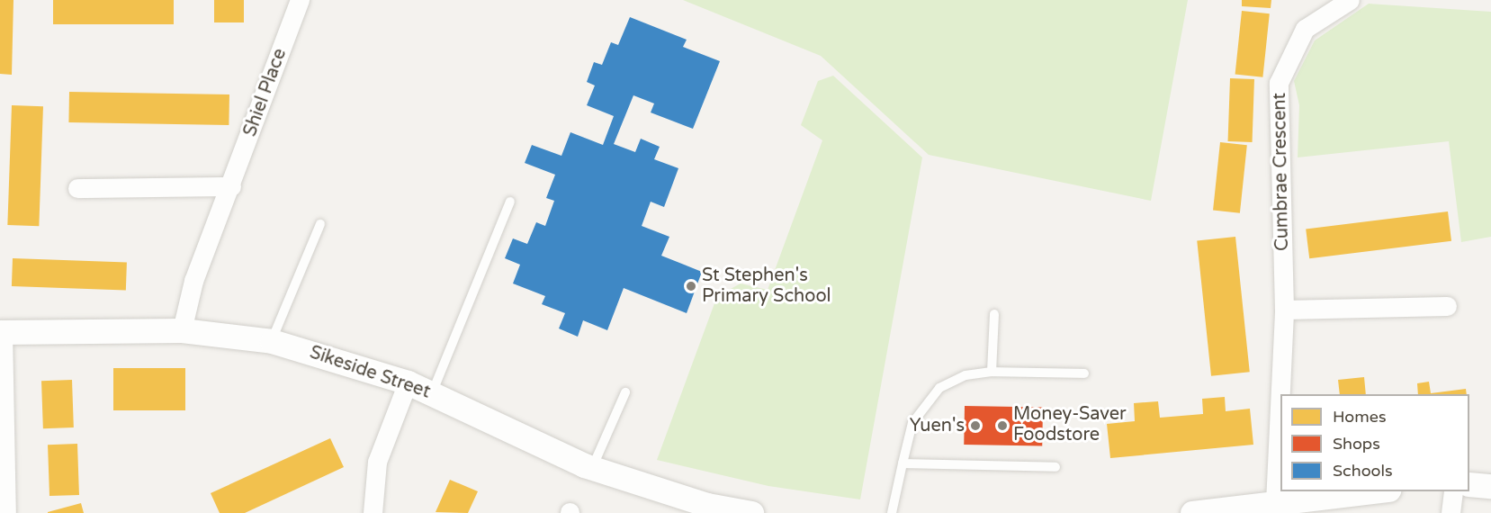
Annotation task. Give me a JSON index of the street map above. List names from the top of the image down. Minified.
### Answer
{"streets":{"street":["Shiel Place","Cumbrae Crescent","Sikeside Street"]},"crossings":[["Shiel Place","Sikeside Street"]],"places":["St Stephen's Primary School","Yuen's","Money-Saver Foodstore"],"legend":["Homes","Shops","Schools"]}
